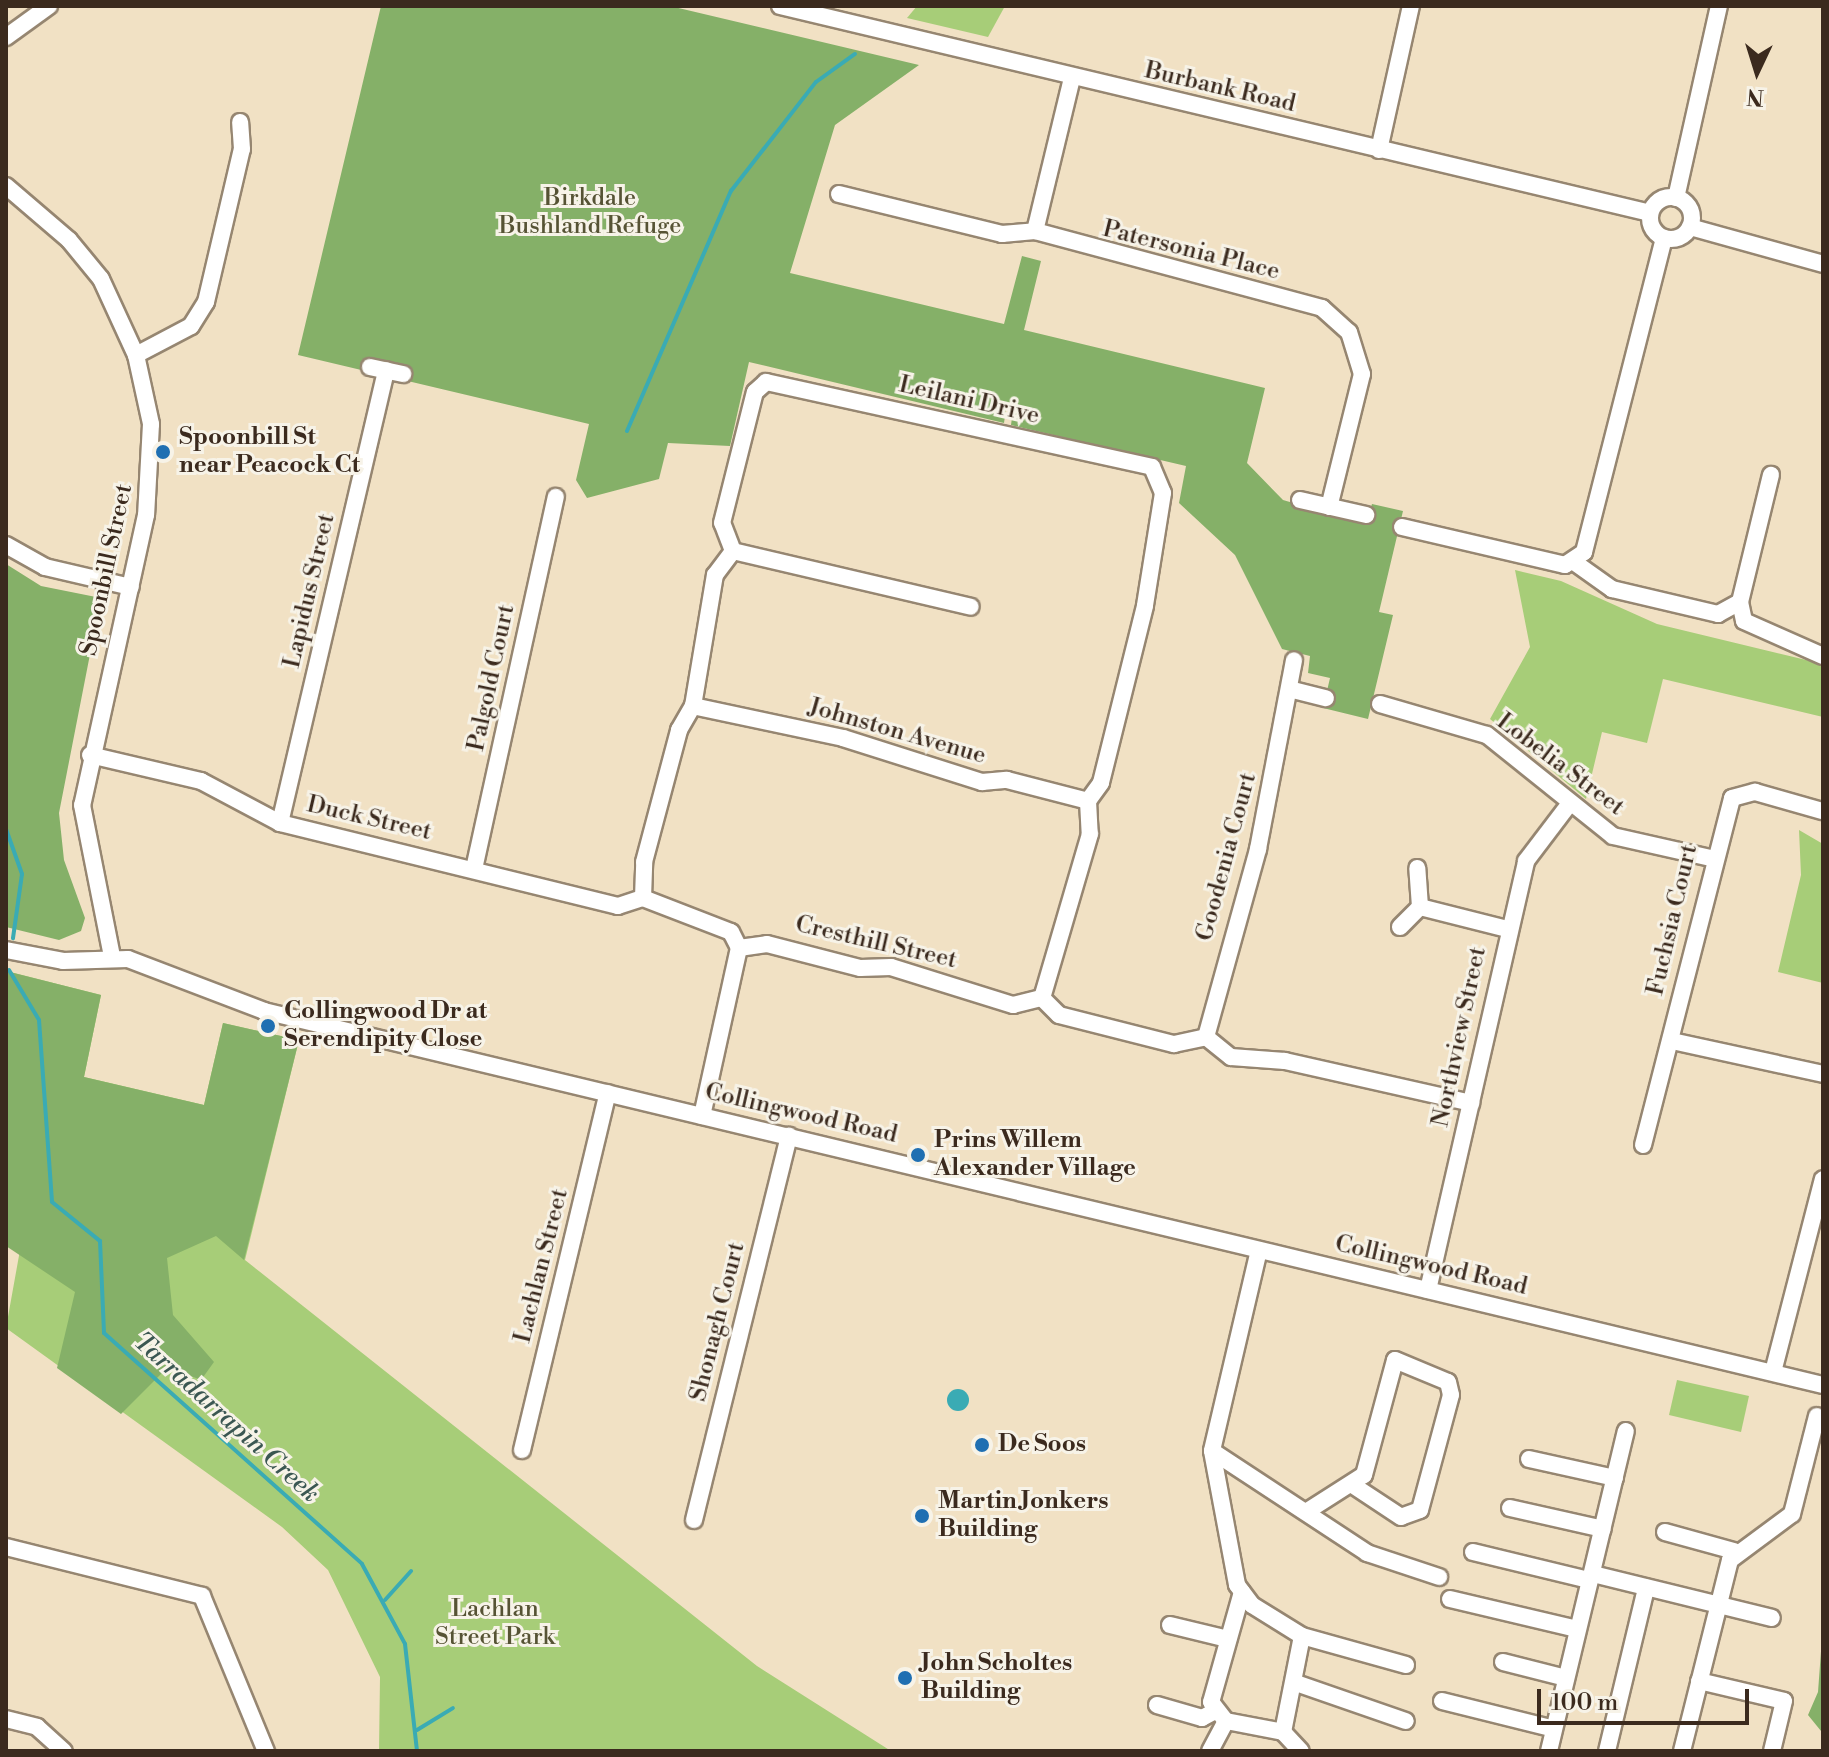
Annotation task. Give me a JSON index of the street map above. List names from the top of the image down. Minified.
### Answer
{"streets":{"street":["Burbank Road","Patersonia Place","Leilani Drive","Spoonbill Street","Lapidus Street","Palgold Court","Johnston Avenue","Lobelia Street","Duck Street","Goodenia Court","Fuchsia Court","Cresthill Street","Northview Street","Collingwood Road","Lachlan Street","Shonagh Court"]},"crossings":[["Leilani Drive","Johnston Avenue"],["Leilani Drive","Cresthill Street"],["Spoonbill Street","Duck Street"],["Spoonbill Street","Collingwood Road"],["Lapidus Street","Duck Street"],["Palgold Court","Duck Street"],["Lobelia Street","Fuchsia Court"],["Lobelia Street","Northview Street"],["Northview Street","Collingwood Road"],["Collingwood Road","Lachlan Street"],["Collingwood Road","Shonagh Court"]],"water":["Tarradarrapin Creek"],"parks":["Birkdale Bushland Refuge","Lachlan Street Park"],"places":["Spoonbill St near Peacock Ct","Collingwood Dr at Serendipity Close","Prins Willem Alexander Village","De Soos","Martin Jonkers Building","John Scholtes Building"],"scale_bar":"100 m","north":"bottom"}
